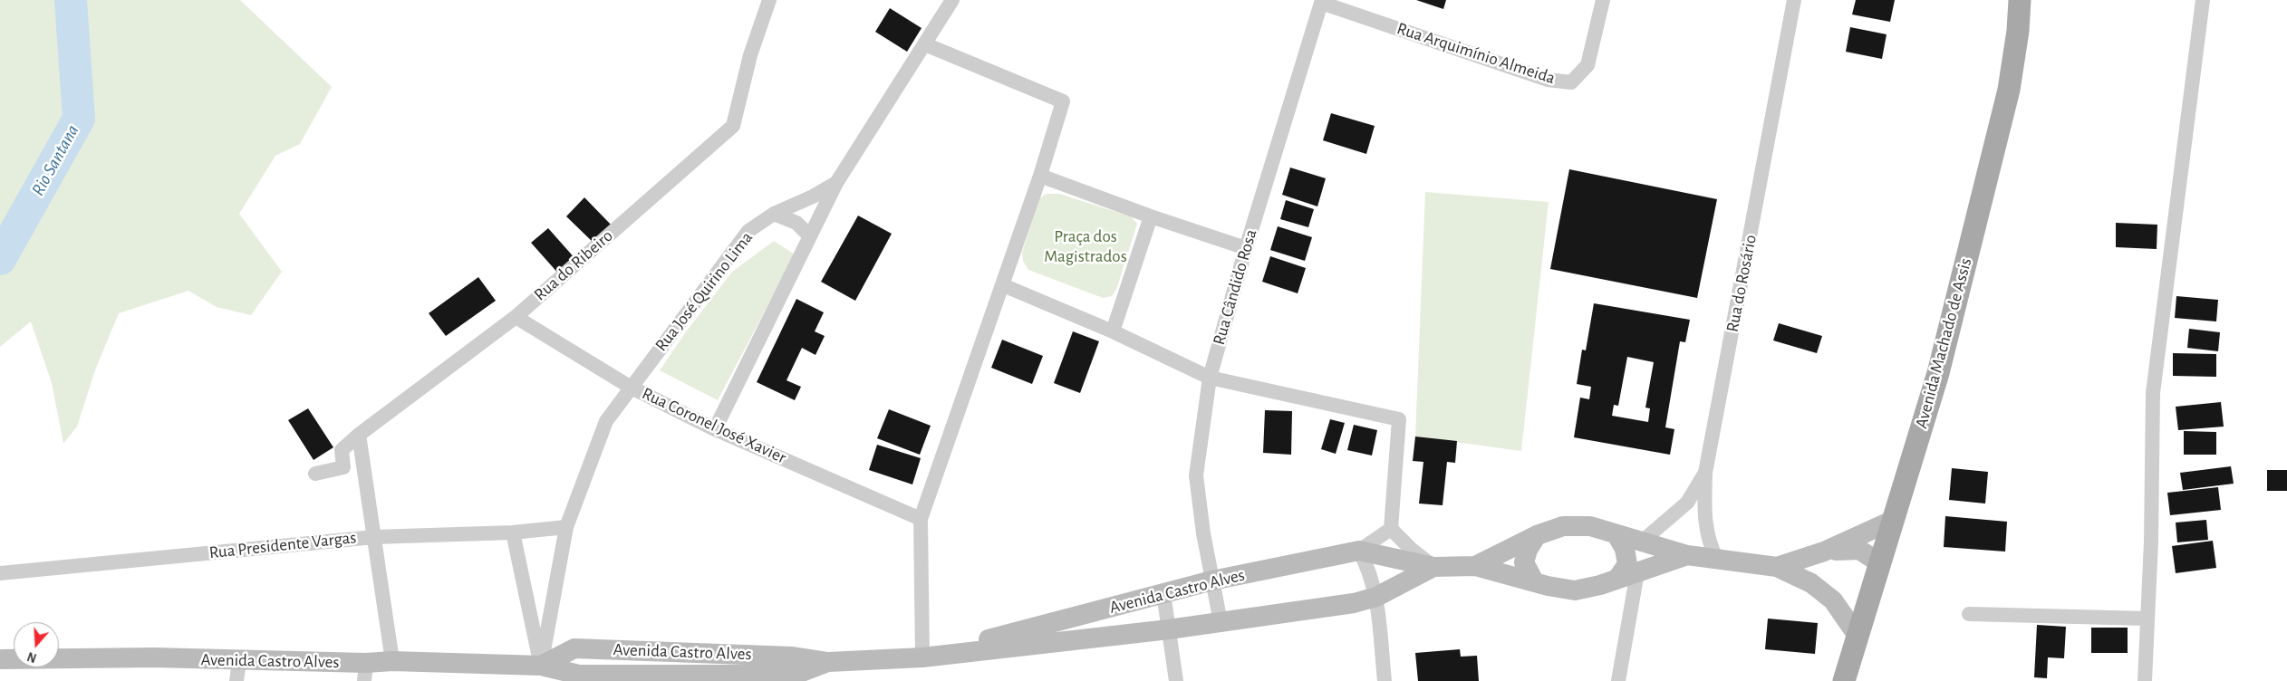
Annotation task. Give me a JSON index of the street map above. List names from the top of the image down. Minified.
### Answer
{"streets":{"main road":["Avenida Machado de Assis"],"street":["Rua Arquimínio Almeida","Rua do Ribeiro","Rua do Rosário","Rua Cândido Rosa","Rua José Quirino Lima","Rua Coronel José Xavier","Rua Presidente Vargas","Avenida Castro Alves"]},"crossings":[["Rua Arquimínio Almeida","Rua Cândido Rosa"],["Rua do Ribeiro","Rua Coronel José Xavier"],["Rua do Rosário","Avenida Castro Alves"],["Rua Cândido Rosa","Avenida Castro Alves"],["Rua José Quirino Lima","Rua Coronel José Xavier"],["Rua José Quirino Lima","Rua Presidente Vargas"],["Rua José Quirino Lima","Avenida Castro Alves"]],"water":["Rio Santana"],"parks":["Praça dos Magistrados"],"north":"bottom"}
